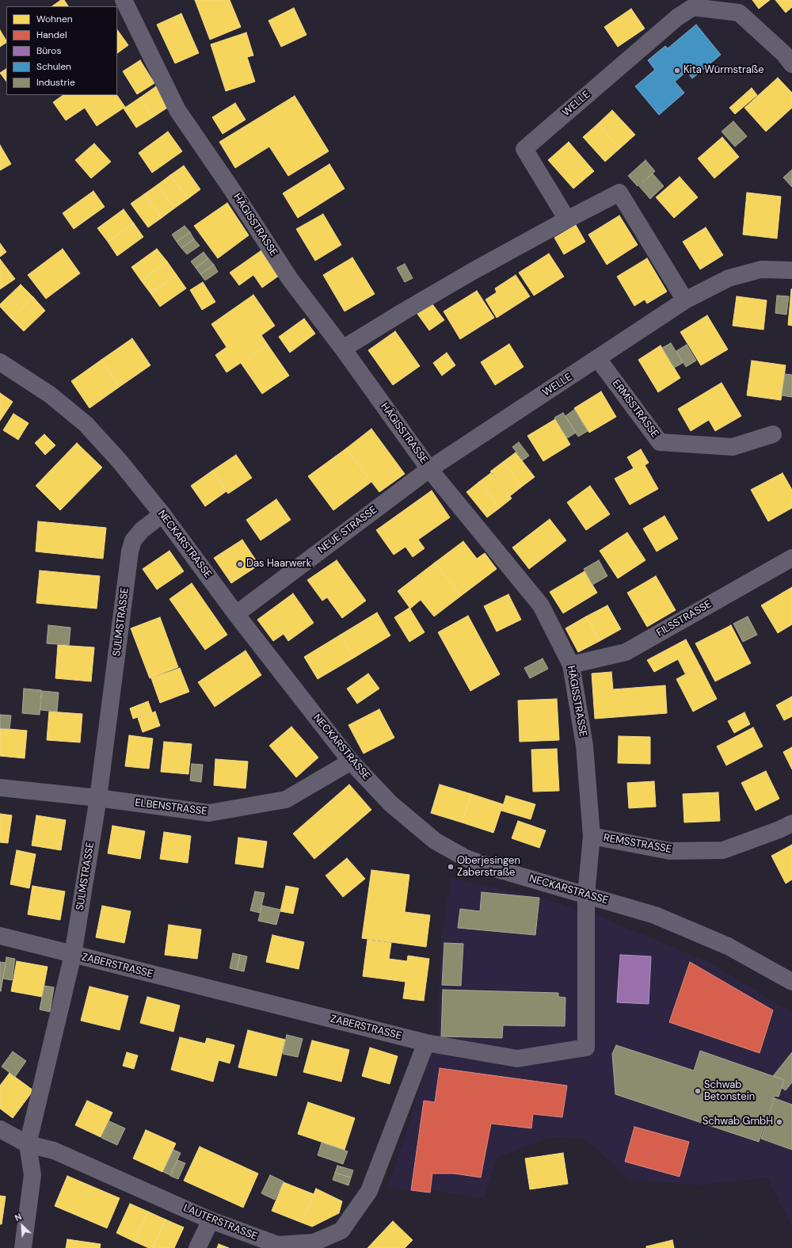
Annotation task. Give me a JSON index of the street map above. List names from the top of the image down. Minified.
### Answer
{"streets":{"main road":["NECKARSTRASSE"],"street":["WELLE","HÄGISSTRASSE","ERMSSTRASSE","NEUE STRASSE","FILSSTRASSE","SULMSTRASSE","ELBENSTRASSE","REMSSTRASSE","ZABERSTRASSE","LAUTERSTRASSE"]},"crossings":[["WELLE","HÄGISSTRASSE"],["WELLE","ERMSSTRASSE"],["WELLE","NEUE STRASSE"],["HÄGISSTRASSE","NEUE STRASSE"],["HÄGISSTRASSE","NECKARSTRASSE"],["HÄGISSTRASSE","FILSSTRASSE"],["HÄGISSTRASSE","REMSSTRASSE"],["HÄGISSTRASSE","ZABERSTRASSE"],["NEUE STRASSE","NECKARSTRASSE"],["NECKARSTRASSE","SULMSTRASSE"],["NECKARSTRASSE","ELBENSTRASSE"],["NECKARSTRASSE","ZABERSTRASSE"],["SULMSTRASSE","ELBENSTRASSE"],["SULMSTRASSE","ZABERSTRASSE"],["SULMSTRASSE","LAUTERSTRASSE"],["ZABERSTRASSE","LAUTERSTRASSE"]],"places":["Kita Würmstraße","Das Haarwerk","Oberjesingen Zaberstraße","Schwab Betonstein","Schwab GmbH"],"legend":["Wohnen","Handel","Büros","Schulen","Industrie"],"north":"top left"}
